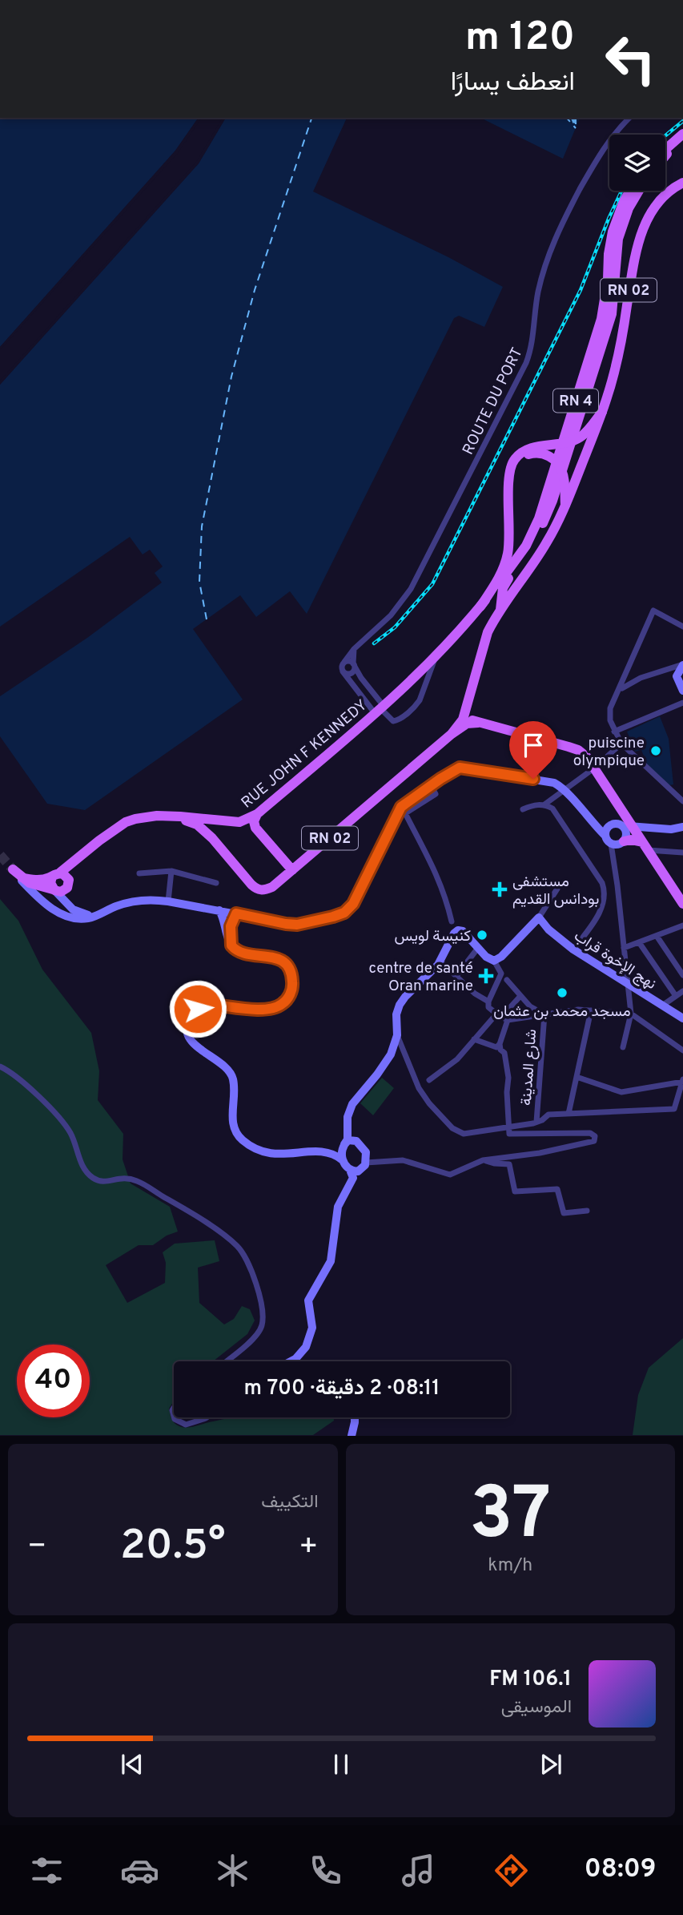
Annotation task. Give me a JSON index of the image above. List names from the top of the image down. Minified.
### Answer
{"streets":{"main road":["RN 02","RN 4","RUE JOHN F KENNEDY"],"street":["ROUTE DU PORT","نهج الإخوة قراب","شارع المدينة"]},"crossings":[["RN 02","RN 4"],["RN 02","RUE JOHN F KENNEDY"]],"places":{"other":["puiscine olympique","كنيسة لويس","مسجد محمد بن عثمان"],"health":["مستشفى بودانس القديم","centre de santé Oran marine"]},"page":{"turn":["120 m","انعطف يسارًا"],"limit":"40","trip":"08:11 · 2 دقيقة · 700 m","tile":[["37","km/h"],"التكييف"],"heat":["−","20.5°","+"],"song":["106.1 FM","الموسيقى"],"tabs":"08:09"}}
